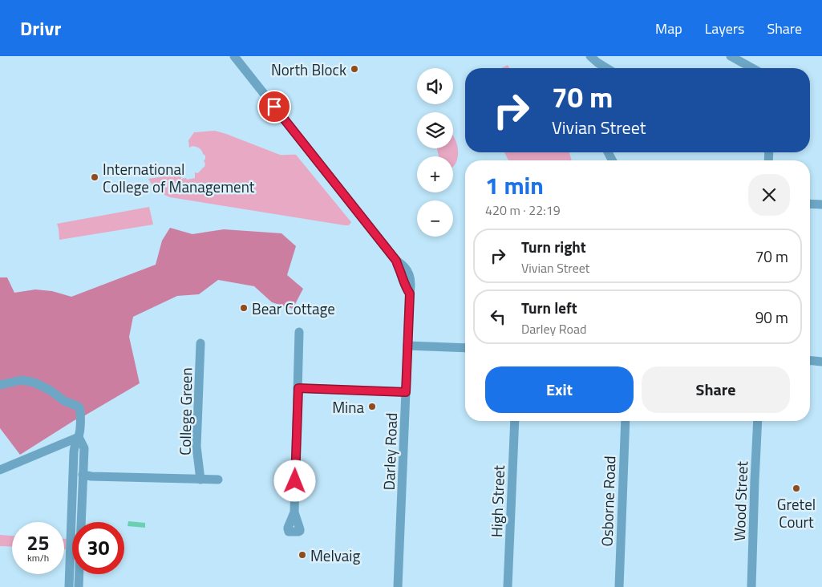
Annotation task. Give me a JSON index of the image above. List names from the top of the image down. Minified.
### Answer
{"streets":{"street":["College Green","Darley Road","High Street","Osborne Road","Wood Street"]},"places":["North Block","International College of Management","Bear Cottage","Mina","Gretel Court","Melvaig"],"page":{"header":"Drivr","nav":["Map","Layers","Share"],"map_buttons":["+","−"],"turn":["70 m","Vivian Street"],"heading":["1 min","420 m · 22:19"],"list":[{"name":"Turn right","note":"Vivian Street","value":"70 m"},{"name":"Turn left","note":"Darley Road","value":"90 m"}],"buttons":["Exit","Share"],"speed":"25 km/h","limit":"30"}}
